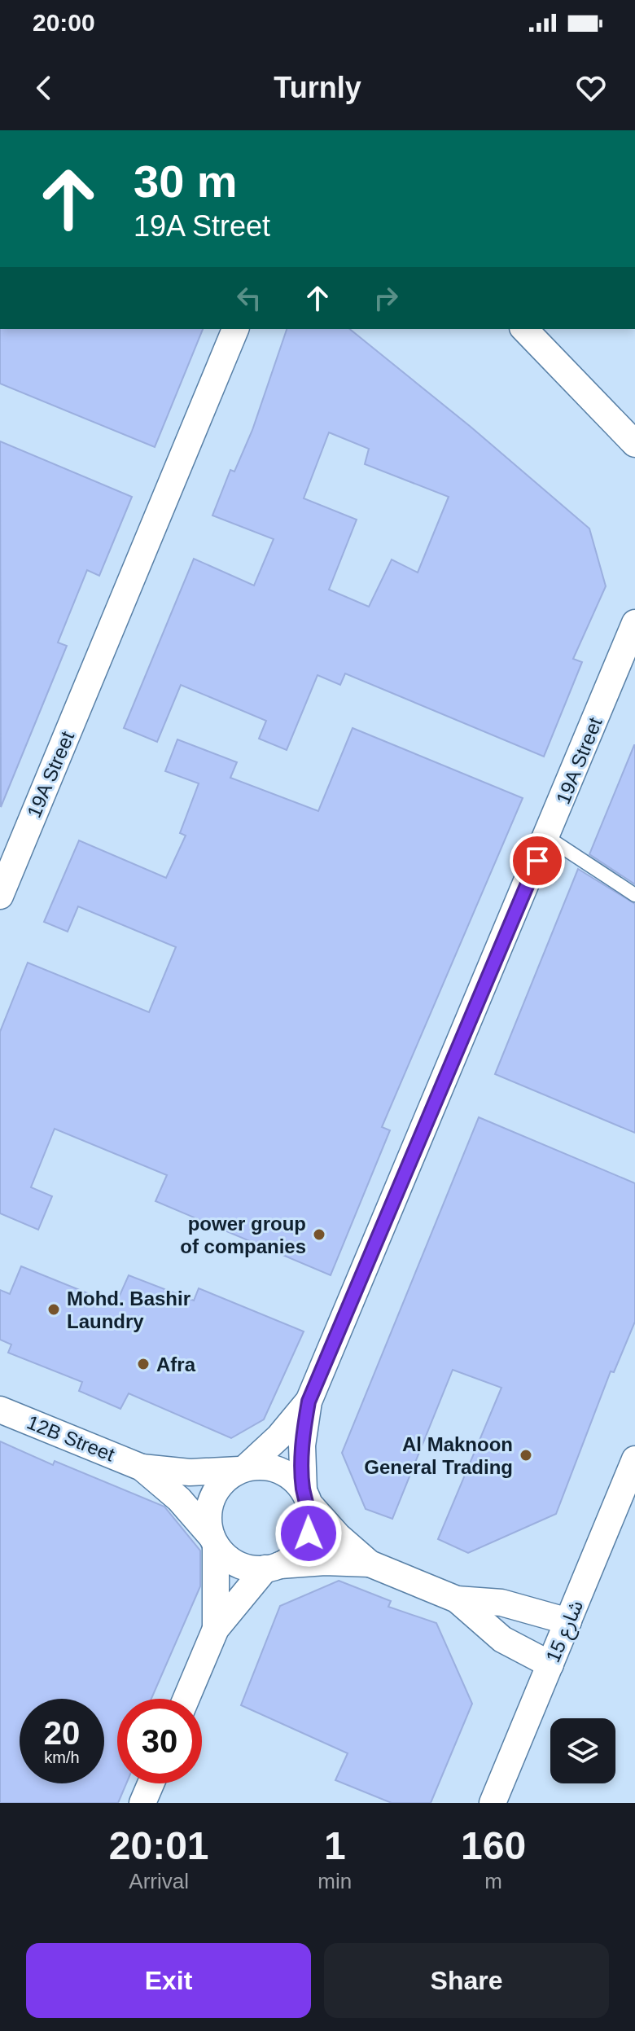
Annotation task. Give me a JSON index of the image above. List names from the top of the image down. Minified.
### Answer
{"streets":{"street":["19A Street","12B Street","شارع 15"]},"places":["power group of companies","Mohd. Bashir Laundry","Afra","Al Maknoon General Trading"],"page":{"status":"20:00","header":"Turnly","turn":["30 m","19A Street"],"speed":"20 km/h","limit":"30","eta":["20:01","Arrival","1","min","160","m"],"buttons":["Exit","Share"]}}
